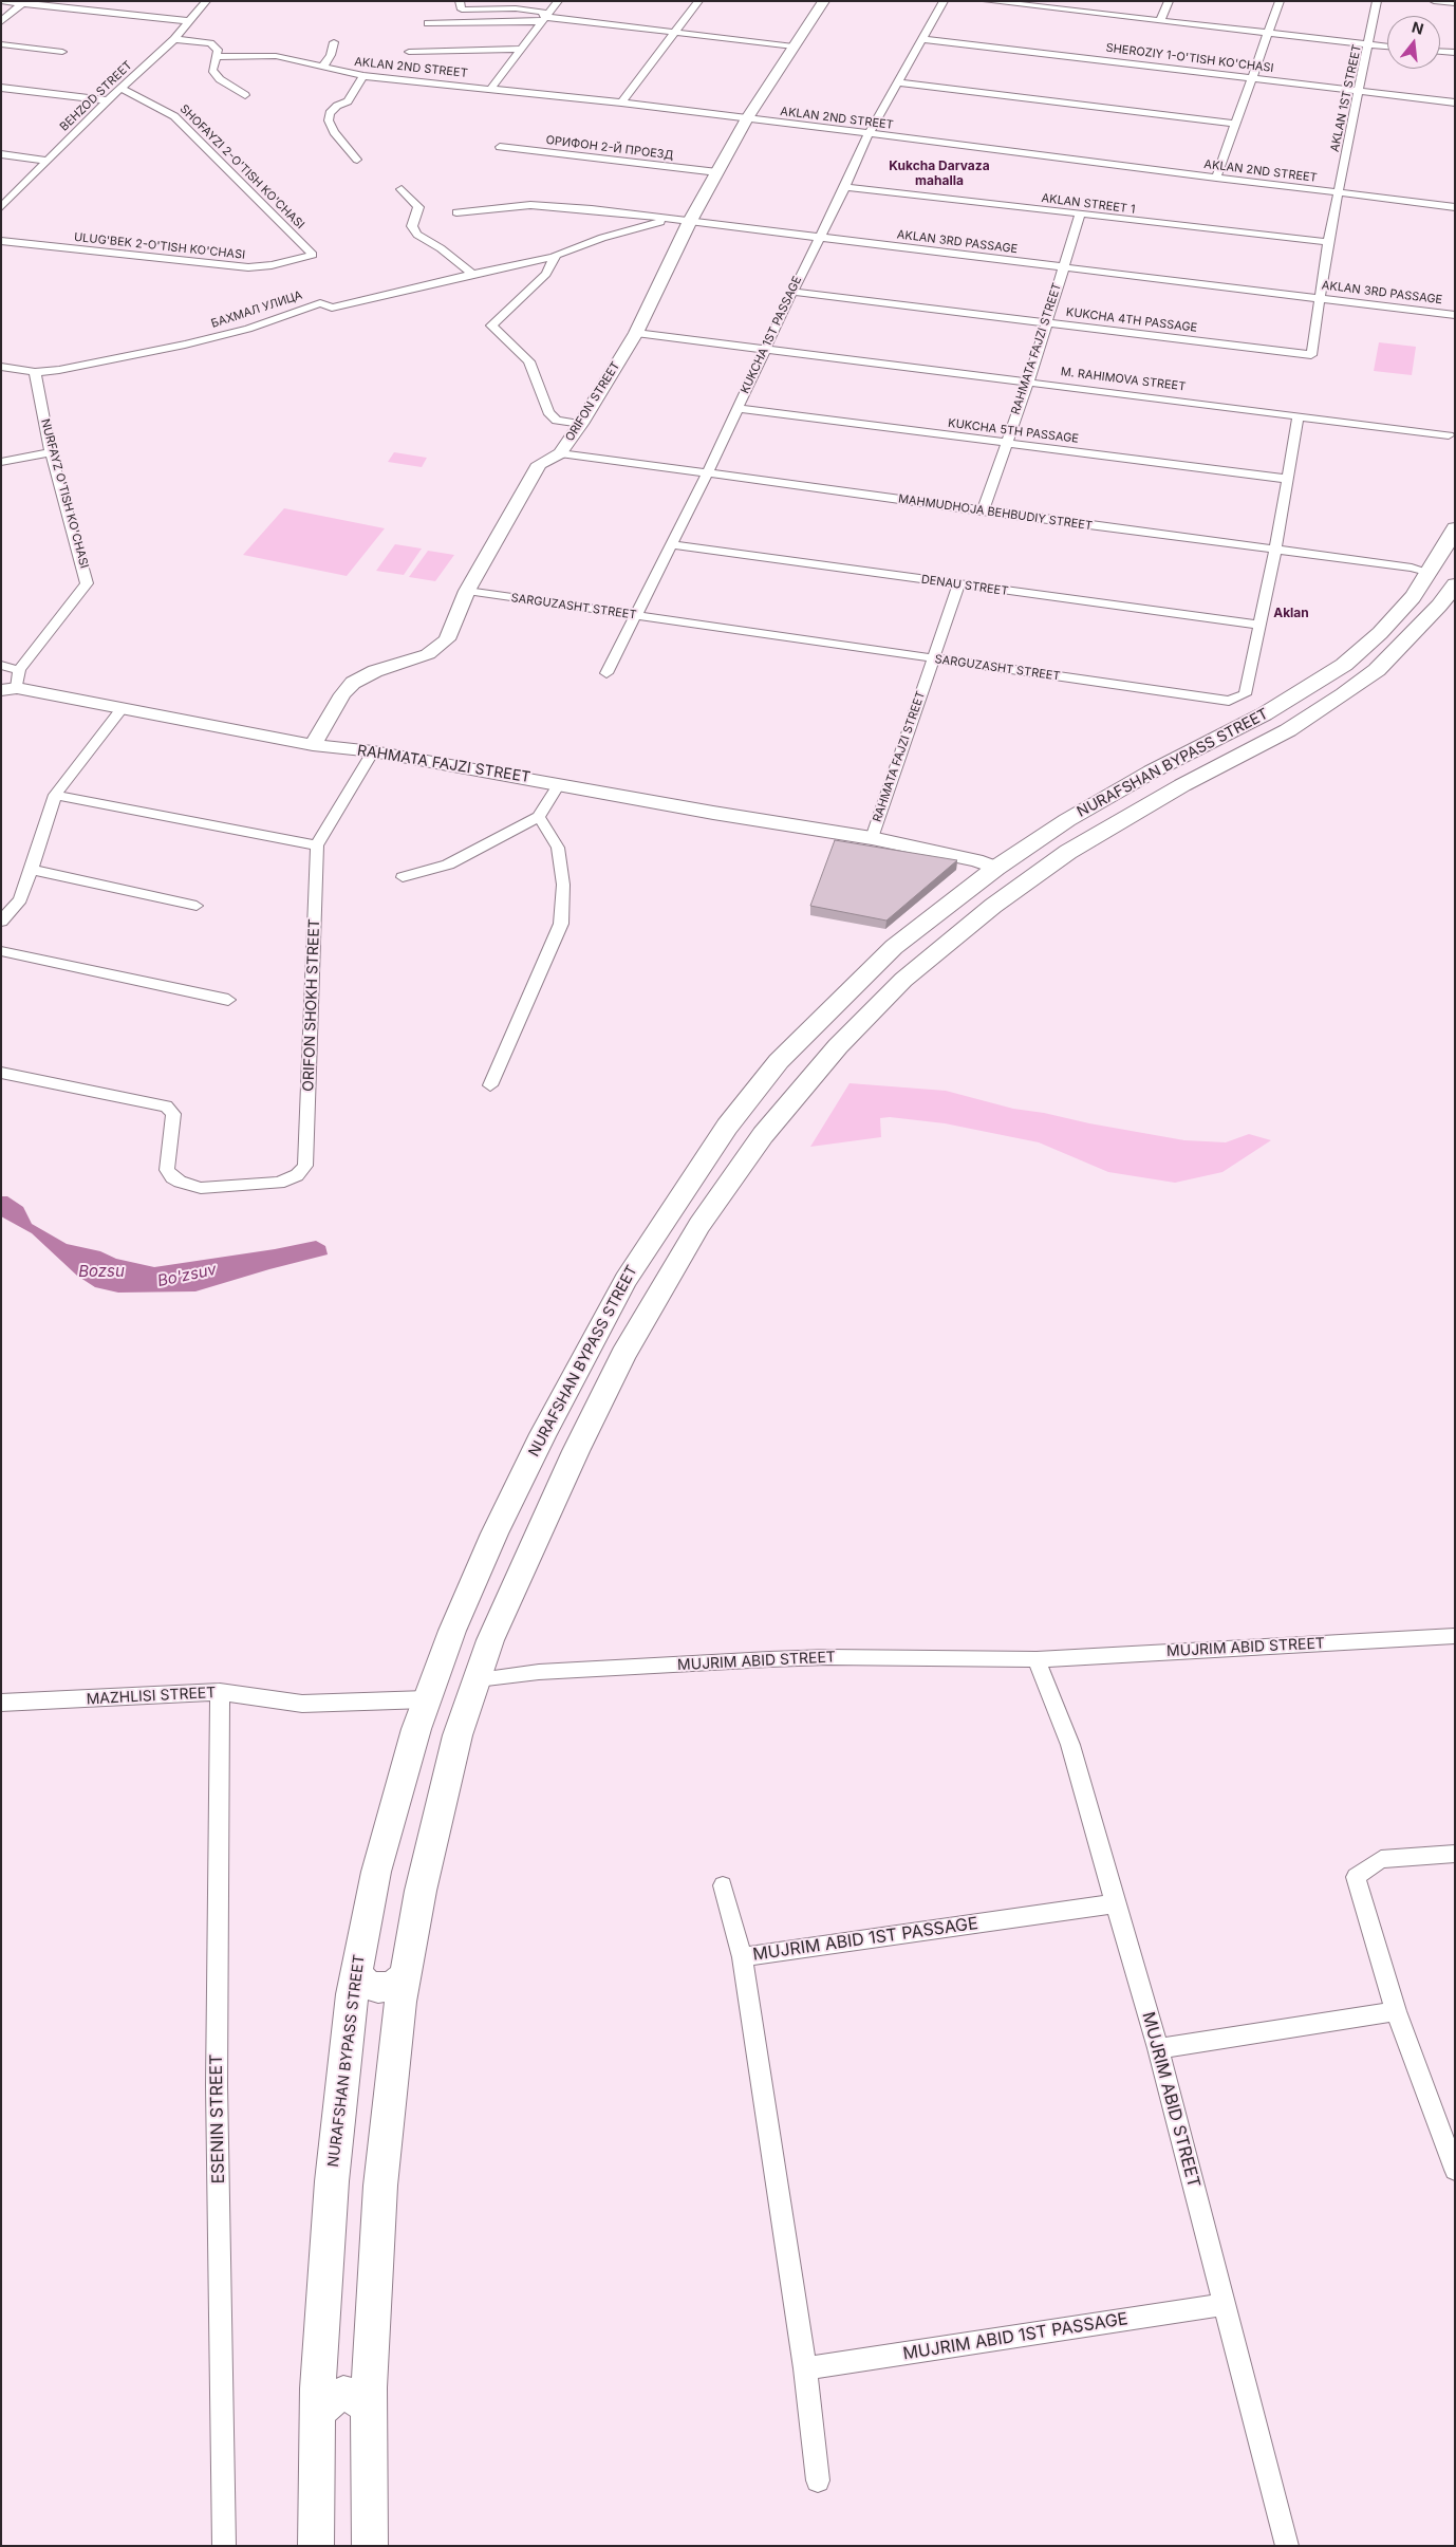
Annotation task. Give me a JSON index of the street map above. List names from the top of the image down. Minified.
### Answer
{"streets":{"main road":["NURAFSHAN BYPASS STREET"],"street":["SHEROZIY 1-O'TISH KO'CHASI","АKLАN 2ND STREET","BEHZOD STREET","AKLAN 1ST STREET","ОРИФОН 2-Й ПРОЕЗД","SHOFAYZI 2-O'TISH KO'CHASI","АKLАN STREET 1","АKLАN 3RD PASSAGE","ULUG'BEK 2-O'TISH KO'CHASI","БАХМАЛ УЛИЦА","KUKCHA 4TH PASSAGE","KUKCHA 1ST PASSAGE","RAHMATA FAJZI STREET","M. RAHIMOVA STREET","ORIFON STREET","KUKCHA 5TH PASSAGE","NURFAYZ O'TISH KO'CHASI","MAHMUDHOJA BEHBUDIY STREET","DENAU STREET","SARGUZASHT STREET","ORIFON SHOKH STREET","MUJRIM ABID STREET","MAZHLISI STREET","MUJRIM ABID 1ST PASSAGE","ESENIN STREET"]},"crossings":[["SHEROZIY 1-O'TISH KO'CHASI","AKLAN 1ST STREET"],["SHEROZIY 1-O'TISH KO'CHASI","KUKCHA 1ST PASSAGE"],["АKLАN 2ND STREET","AKLAN 1ST STREET"],["АKLАN 2ND STREET","KUKCHA 1ST PASSAGE"],["АKLАN 2ND STREET","ORIFON STREET"],["BEHZOD STREET","SHOFAYZI 2-O'TISH KO'CHASI"],["AKLAN 1ST STREET","АKLАN STREET 1"],["AKLAN 1ST STREET","АKLАN 3RD PASSAGE"],["AKLAN 1ST STREET","KUKCHA 4TH PASSAGE"],["ОРИФОН 2-Й ПРОЕЗД","ORIFON STREET"],["SHOFAYZI 2-O'TISH KO'CHASI","ULUG'BEK 2-O'TISH KO'CHASI"],["АKLАN STREET 1","KUKCHA 1ST PASSAGE"],["АKLАN STREET 1","RAHMATA FAJZI STREET"],["АKLАN 3RD PASSAGE","БАХМАЛ УЛИЦА"],["АKLАN 3RD PASSAGE","KUKCHA 1ST PASSAGE"],["АKLАN 3RD PASSAGE","RAHMATA FAJZI STREET"],["АKLАN 3RD PASSAGE","ORIFON STREET"],["БАХМАЛ УЛИЦА","NURFAYZ O'TISH KO'CHASI"],["KUKCHA 4TH PASSAGE","KUKCHA 1ST PASSAGE"],["KUKCHA 4TH PASSAGE","RAHMATA FAJZI STREET"],["KUKCHA 1ST PASSAGE","M. RAHIMOVA STREET"],["KUKCHA 1ST PASSAGE","KUKCHA 5TH PASSAGE"],["KUKCHA 1ST PASSAGE","MAHMUDHOJA BEHBUDIY STREET"],["KUKCHA 1ST PASSAGE","DENAU STREET"],["KUKCHA 1ST PASSAGE","SARGUZASHT STREET"],["RAHMATA FAJZI STREET","M. RAHIMOVA STREET"],["RAHMATA FAJZI STREET","ORIFON STREET"],["RAHMATA FAJZI STREET","KUKCHA 5TH PASSAGE"],["RAHMATA FAJZI STREET","NURFAYZ O'TISH KO'CHASI"],["RAHMATA FAJZI STREET","MAHMUDHOJA BEHBUDIY STREET"],["RAHMATA FAJZI STREET","DENAU STREET"],["RAHMATA FAJZI STREET","SARGUZASHT STREET"],["RAHMATA FAJZI STREET","NURAFSHAN BYPASS STREET"],["M. RAHIMOVA STREET","ORIFON STREET"],["M. RAHIMOVA STREET","SARGUZASHT STREET"],["ORIFON STREET","MAHMUDHOJA BEHBUDIY STREET"],["ORIFON STREET","SARGUZASHT STREET"],["KUKCHA 5TH PASSAGE","SARGUZASHT STREET"],["MAHMUDHOJA BEHBUDIY STREET","SARGUZASHT STREET"],["MAHMUDHOJA BEHBUDIY STREET","NURAFSHAN BYPASS STREET"],["DENAU STREET","SARGUZASHT STREET"],["NURAFSHAN BYPASS STREET","MUJRIM ABID STREET"],["NURAFSHAN BYPASS STREET","MAZHLISI STREET"],["MUJRIM ABID STREET","MUJRIM ABID 1ST PASSAGE"],["MAZHLISI STREET","ESENIN STREET"]],"districts":["Kukcha Darvaza mahalla","Aklan"],"water":["Bozsu","Bo'zsuv"],"north":"top"}
